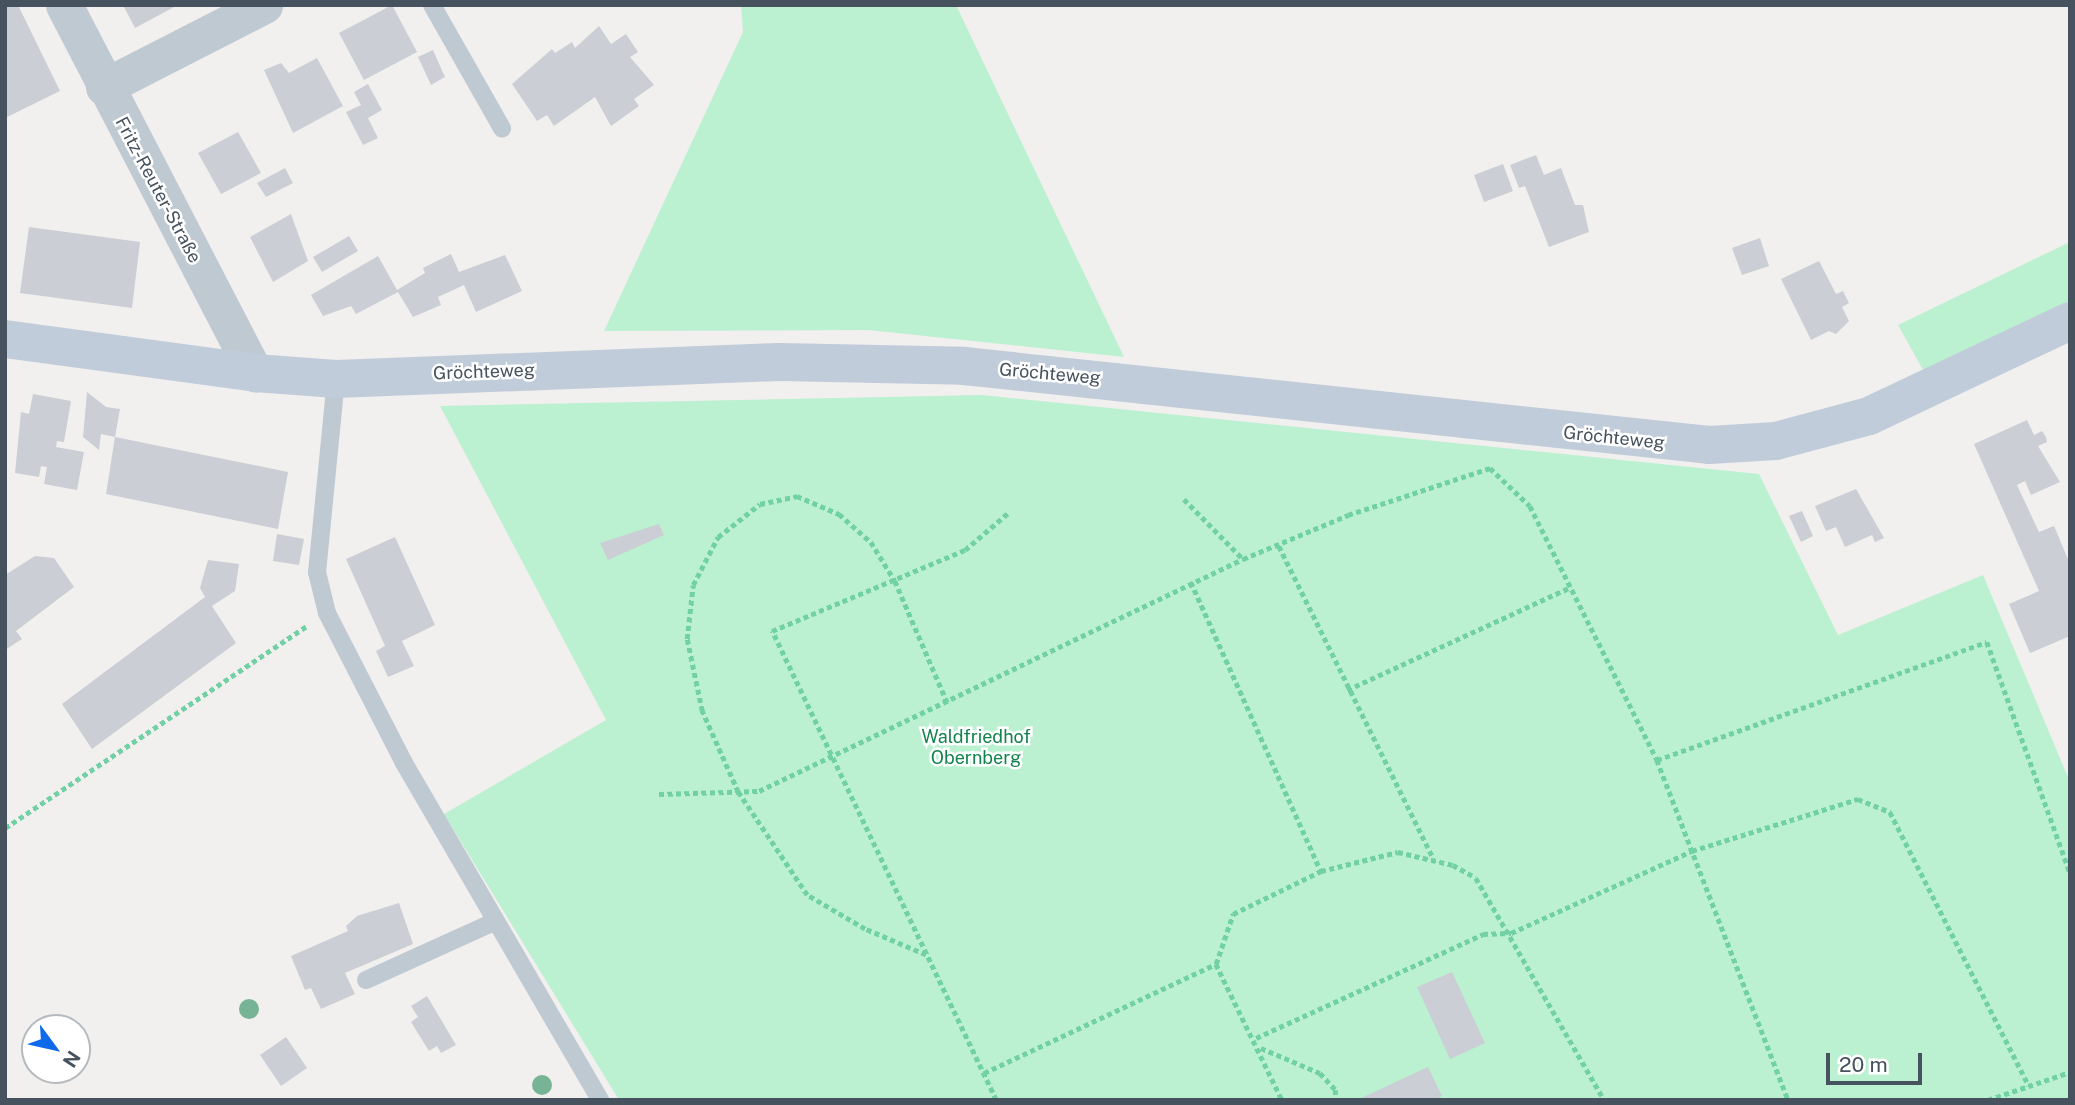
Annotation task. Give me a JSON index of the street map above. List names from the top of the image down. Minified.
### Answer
{"streets":{"street":["Fritz-Reuter-Straße","Gröchteweg"]},"crossings":[["Fritz-Reuter-Straße","Gröchteweg"]],"parks":["Waldfriedhof Obernberg"],"scale_bar":"20 m","north":"bottom right"}
